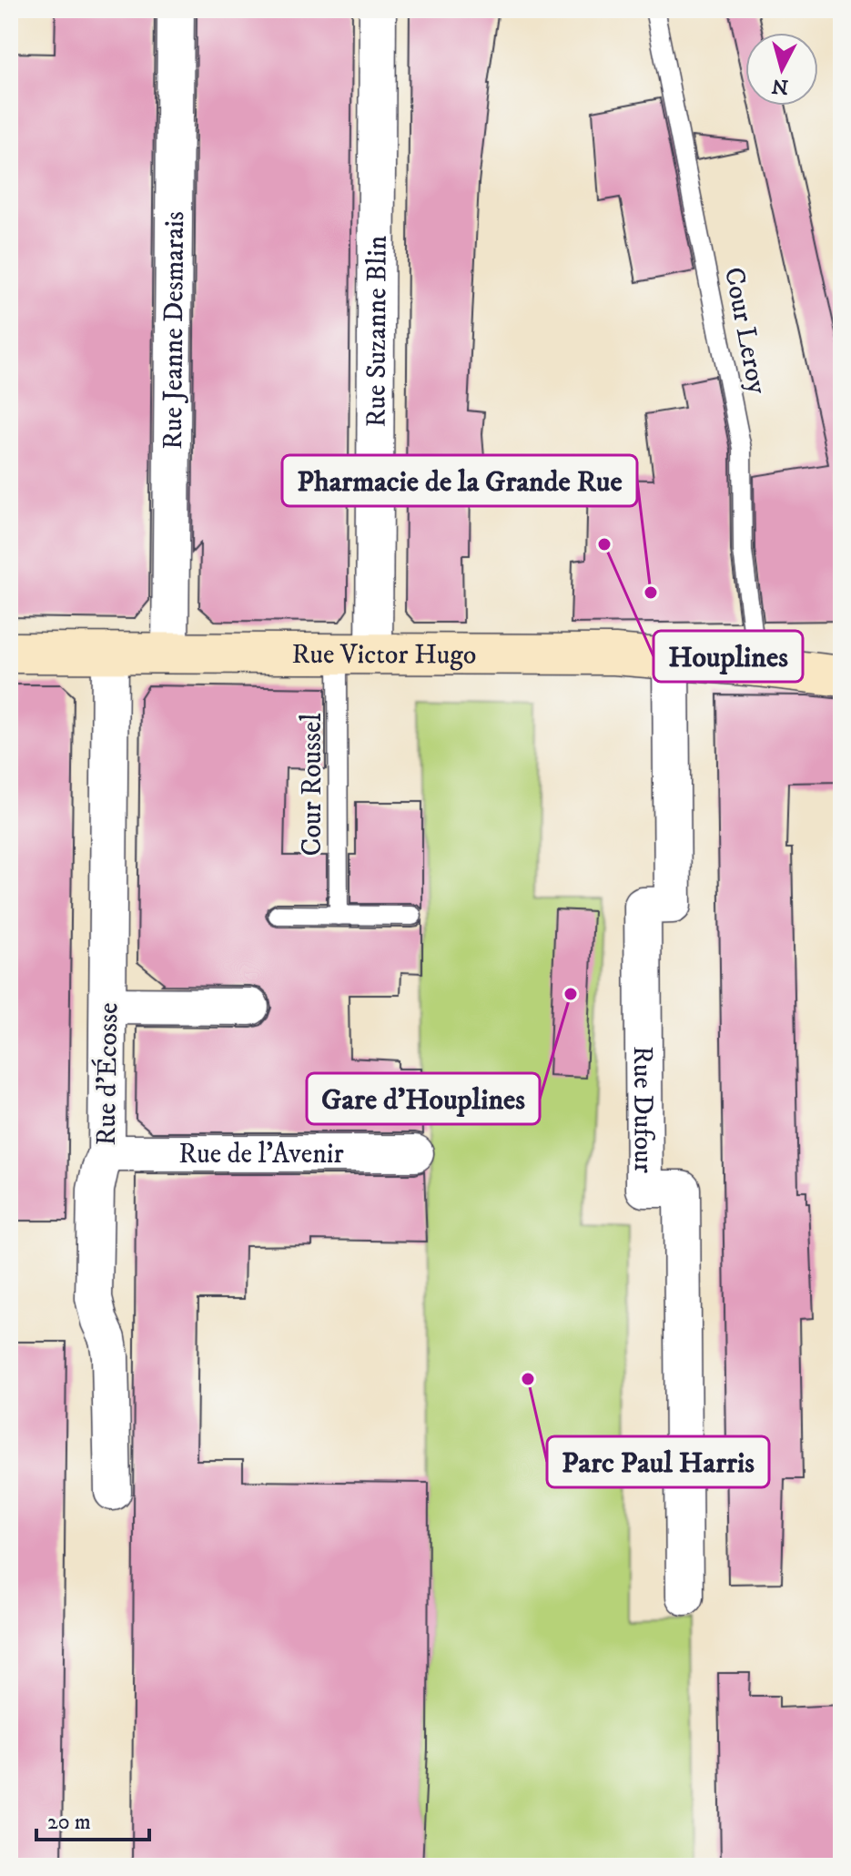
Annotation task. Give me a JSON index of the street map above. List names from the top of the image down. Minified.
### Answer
{"streets":{"main road":["Rue Victor Hugo"],"street":["Rue Jeanne Desmarais","Rue Suzanne Blin","Rue d'Écosse","Rue Dufour","Rue de l'Avenir"],"lane":["Cour Leroy","Cour Roussel"]},"crossings":[["Cour Leroy","Rue Victor Hugo"],["Rue Jeanne Desmarais","Rue Victor Hugo"],["Rue Suzanne Blin","Rue Victor Hugo"],["Rue Suzanne Blin","Cour Roussel"],["Rue Victor Hugo","Cour Roussel"],["Rue Victor Hugo","Rue d'Écosse"],["Rue Victor Hugo","Rue Dufour"],["Rue d'Écosse","Rue de l'Avenir"]],"places":["Houplines","Pharmacie de la Grande Rue","Gare d'Houplines","Parc Paul Harris"],"scale_bar":"20 m","north":"bottom"}
